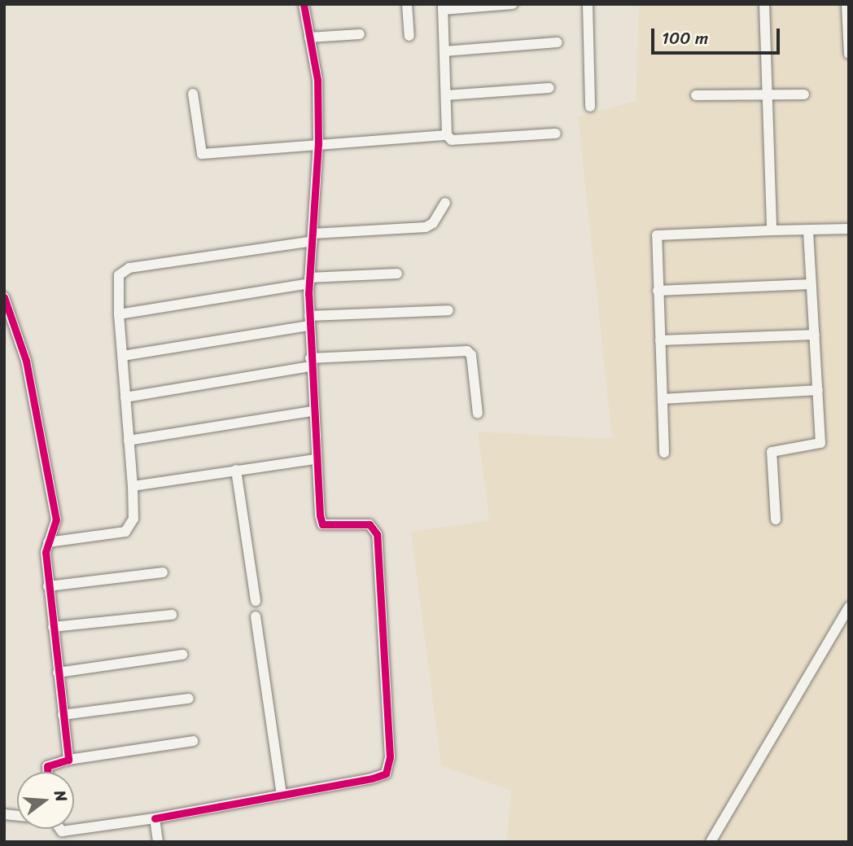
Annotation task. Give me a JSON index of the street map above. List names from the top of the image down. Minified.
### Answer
{"scale_bar":"100 m","north":"right"}
